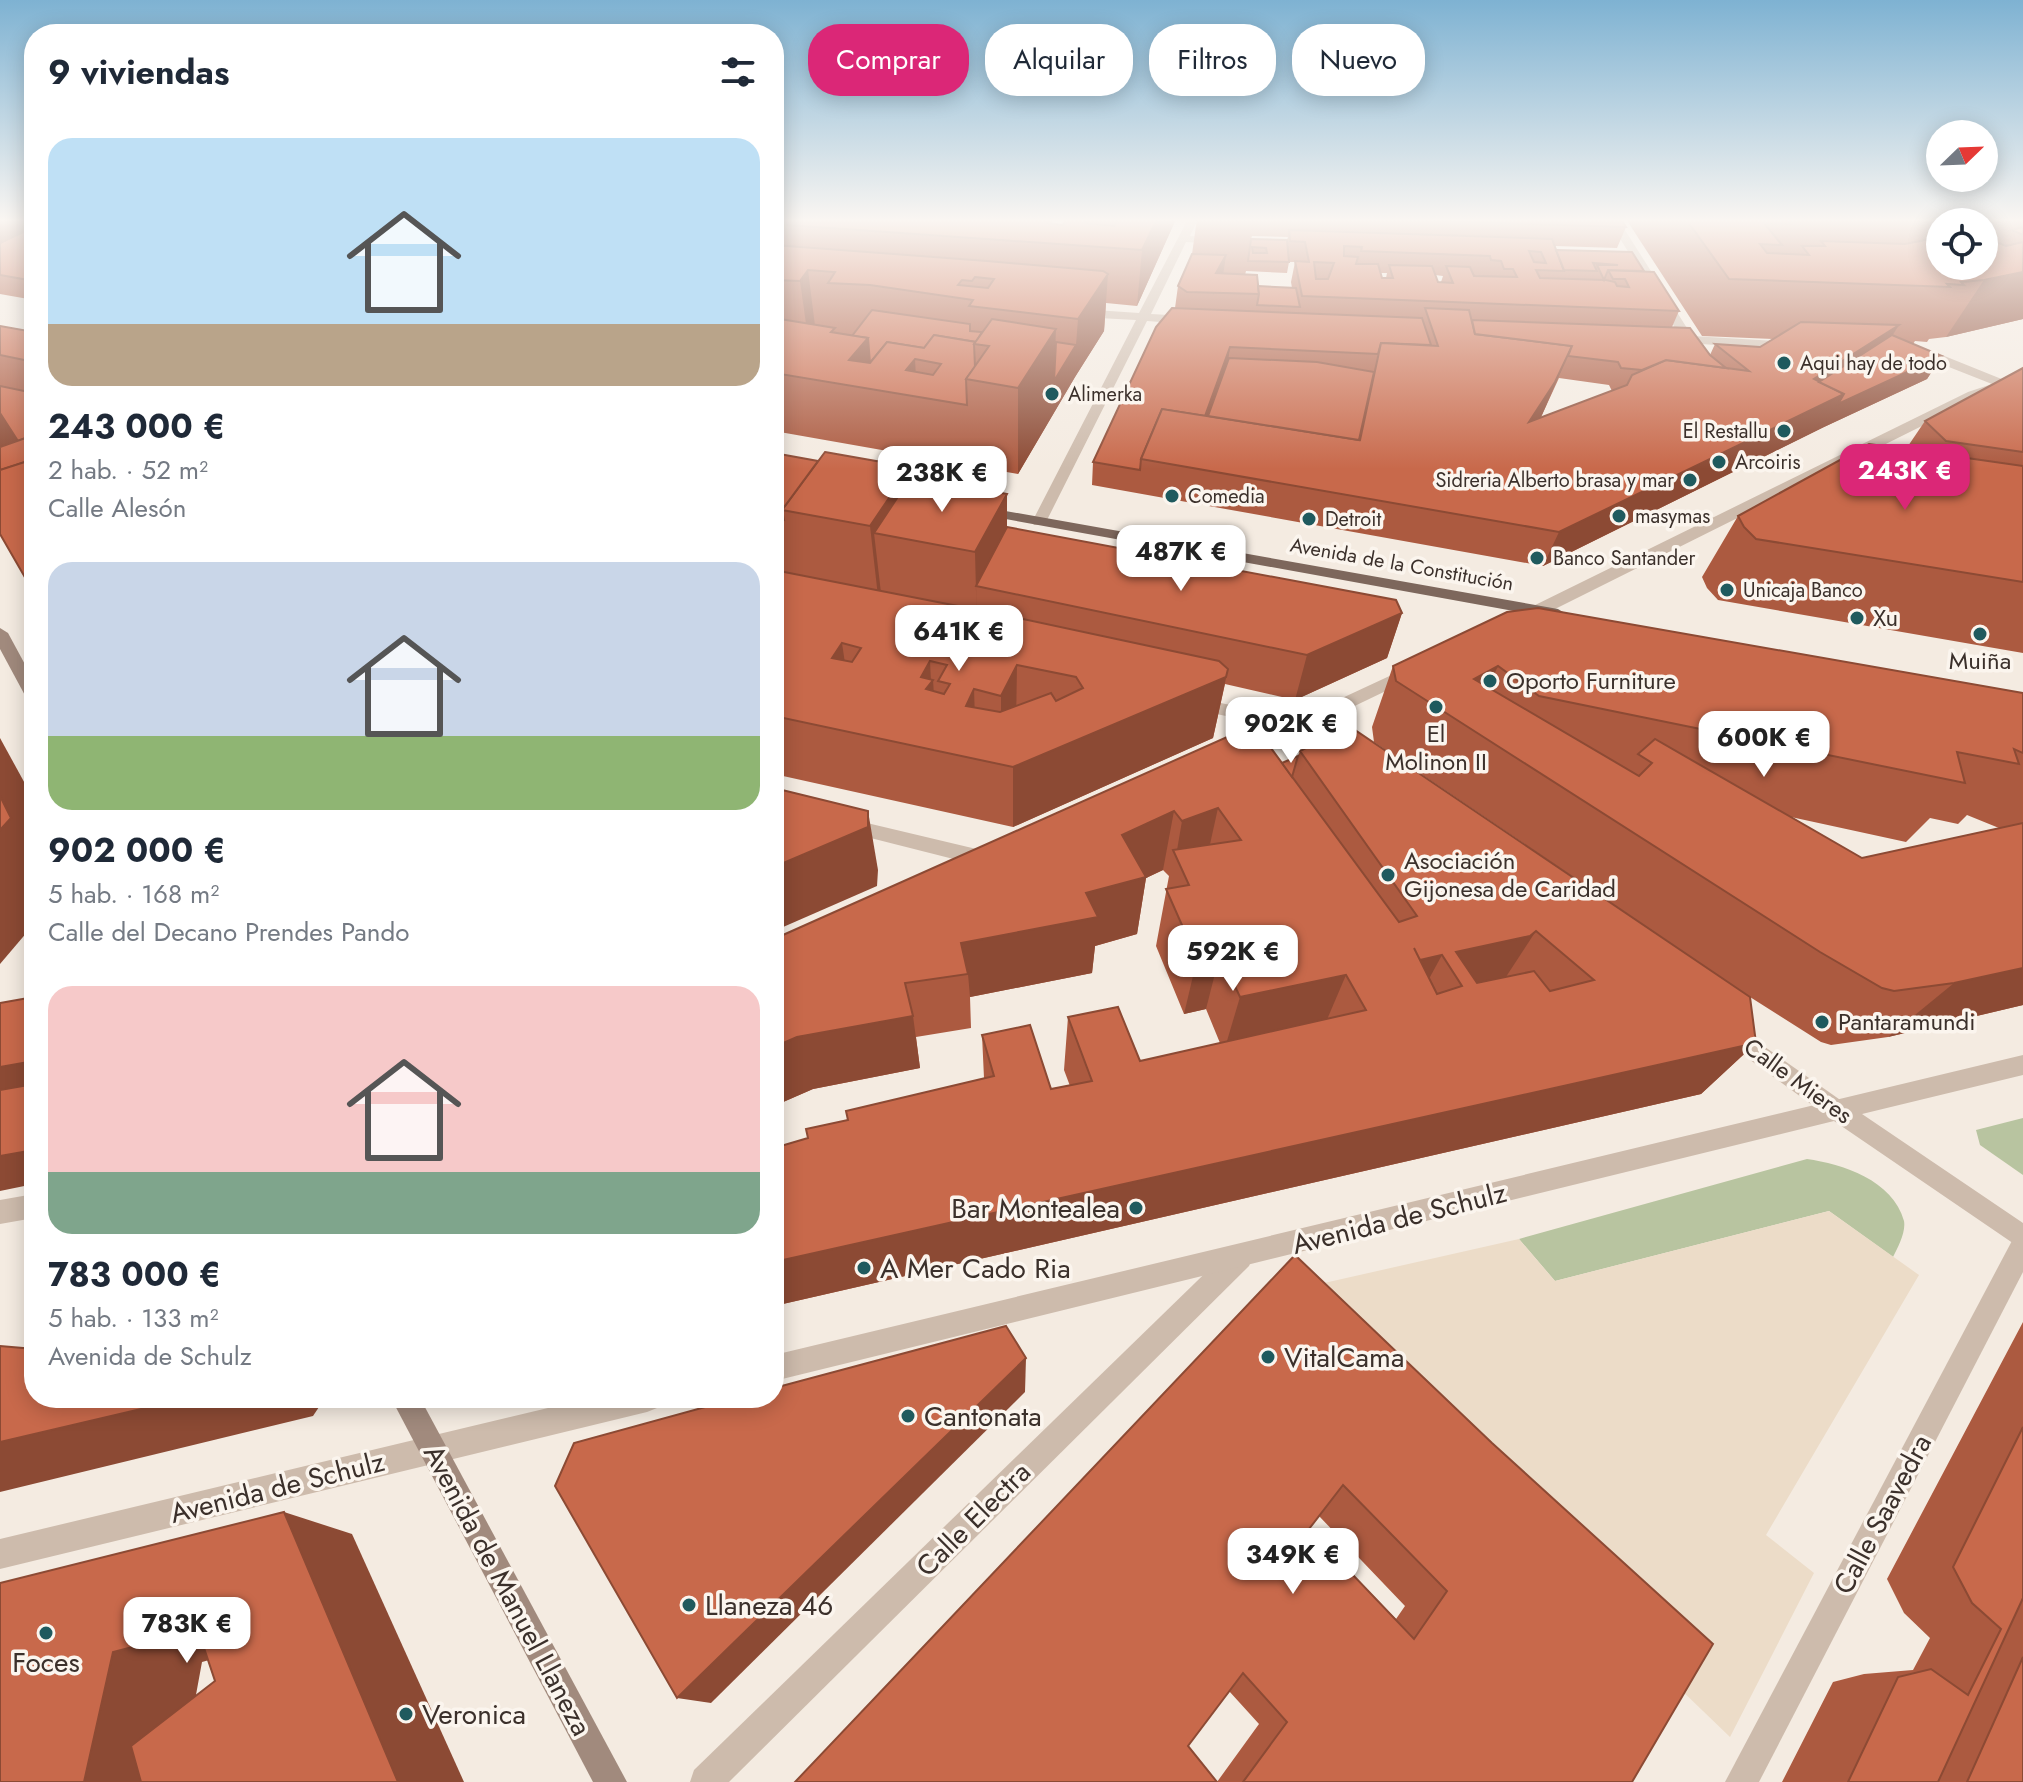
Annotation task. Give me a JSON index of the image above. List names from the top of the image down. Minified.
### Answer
{"streets":{"main road":["Avenida de la Constitución","Avenida de Manuel Llaneza"],"street":["Calle Mieres","Avenida de Schulz","Calle Saavedra","Calle Electra"]},"crossings":[["Calle Mieres","Avenida de Schulz"],["Avenida de Schulz","Calle Electra"],["Avenida de Schulz","Avenida de Manuel Llaneza"]],"places":["Aqui hay de todo","Alimerka","El Restallu","Arcoiris","Sidreria Alberto brasa y mar","Comedia","masymas","Detroit","Banco Santander","Unicaja Banco","Xu","Muiña","Oporto Furniture","El Molinon II","Asociación Gijonesa de Caridad","Pantaramundi","Bar Montealea","A Mer Cado Ria","VitalCama","Cantonata","Llaneza 46","Foces","Veronica"],"north":"top right","page":{"chip":["Comprar","Alquilar","Filtros","Nuevo"],"heading":"9 viviendas","list":[{"name":"243 000 €","note":"2 hab. · 52 m² · Calle Alesón"},{"name":"902 000 €","note":"5 hab. · 168 m² · Calle del Decano Prendes Pando"},{"name":"783 000 €","note":"5 hab. · 133 m² · Avenida de Schulz"}],"price":["243K €","238K €","487K €","641K €","902K €","600K €","592K €","349K €","783K €"]}}
